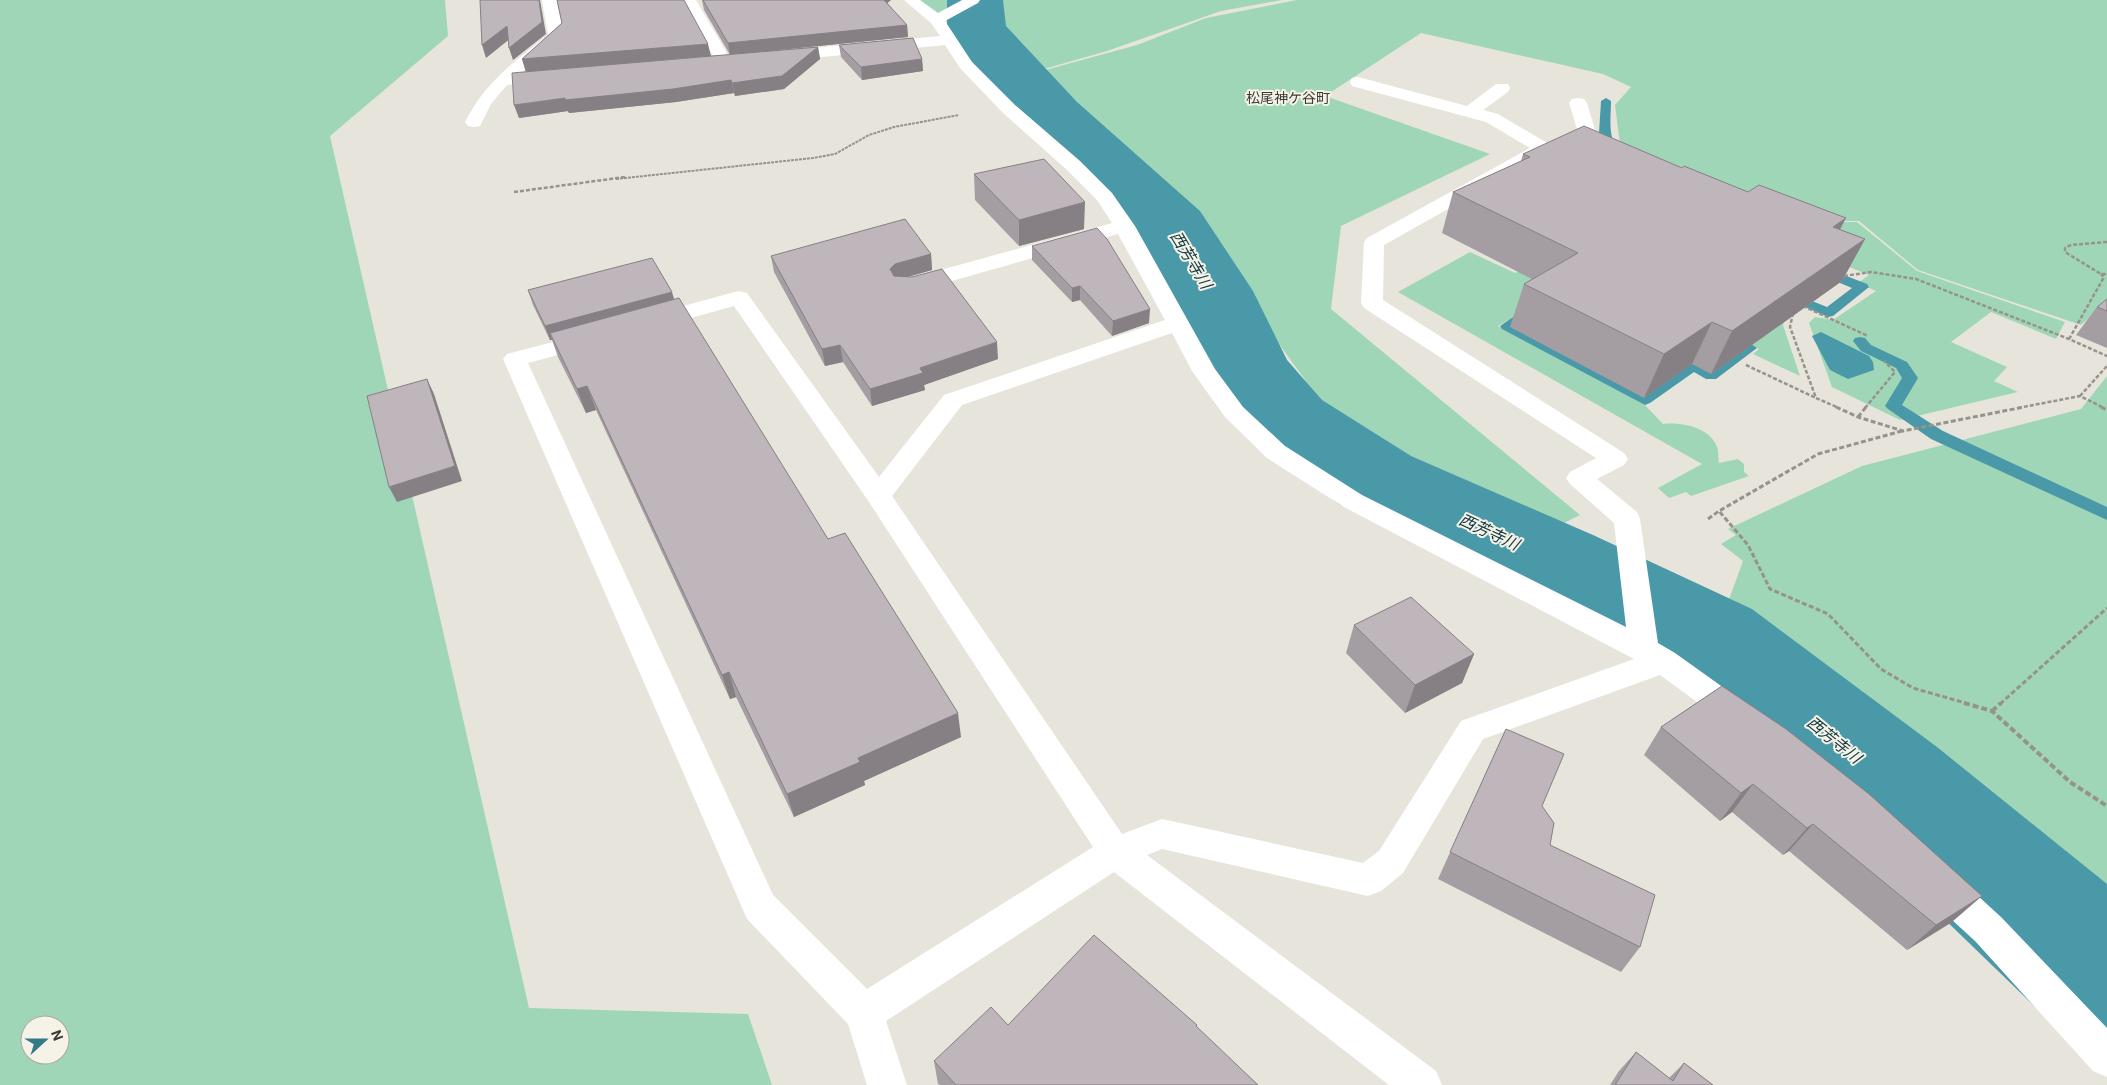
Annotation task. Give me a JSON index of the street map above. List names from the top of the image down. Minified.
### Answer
{"districts":["松尾神ケ谷町"],"water":["西芳寺川"],"north":"right"}
